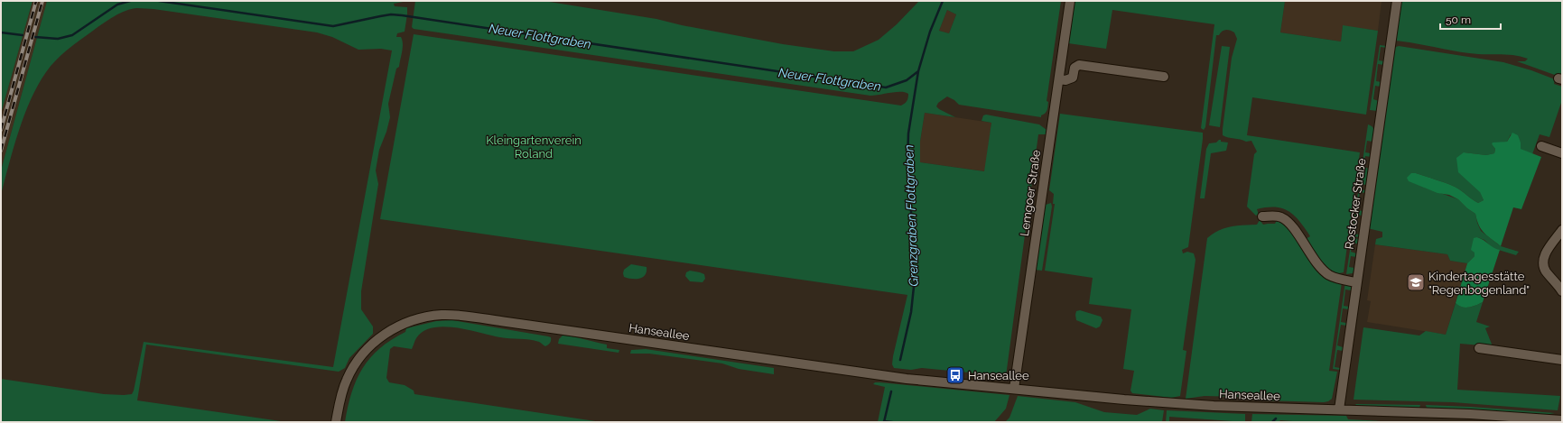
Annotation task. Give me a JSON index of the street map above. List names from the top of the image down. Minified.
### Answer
{"streets":{"street":["Lemgoer Straße","Rostocker Straße","Hanseallee"]},"crossings":[["Lemgoer Straße","Hanseallee"],["Rostocker Straße","Hanseallee"]],"water":["Neuer Flottgraben","Grenzgraben Flottgraben"],"parks":["Kleingartenverein Roland"],"places":{"school or university":["Kindertagesstätte \"Regenbogenland\""],"bus stop":["Hanseallee"]},"scale_bar":"50 m"}
